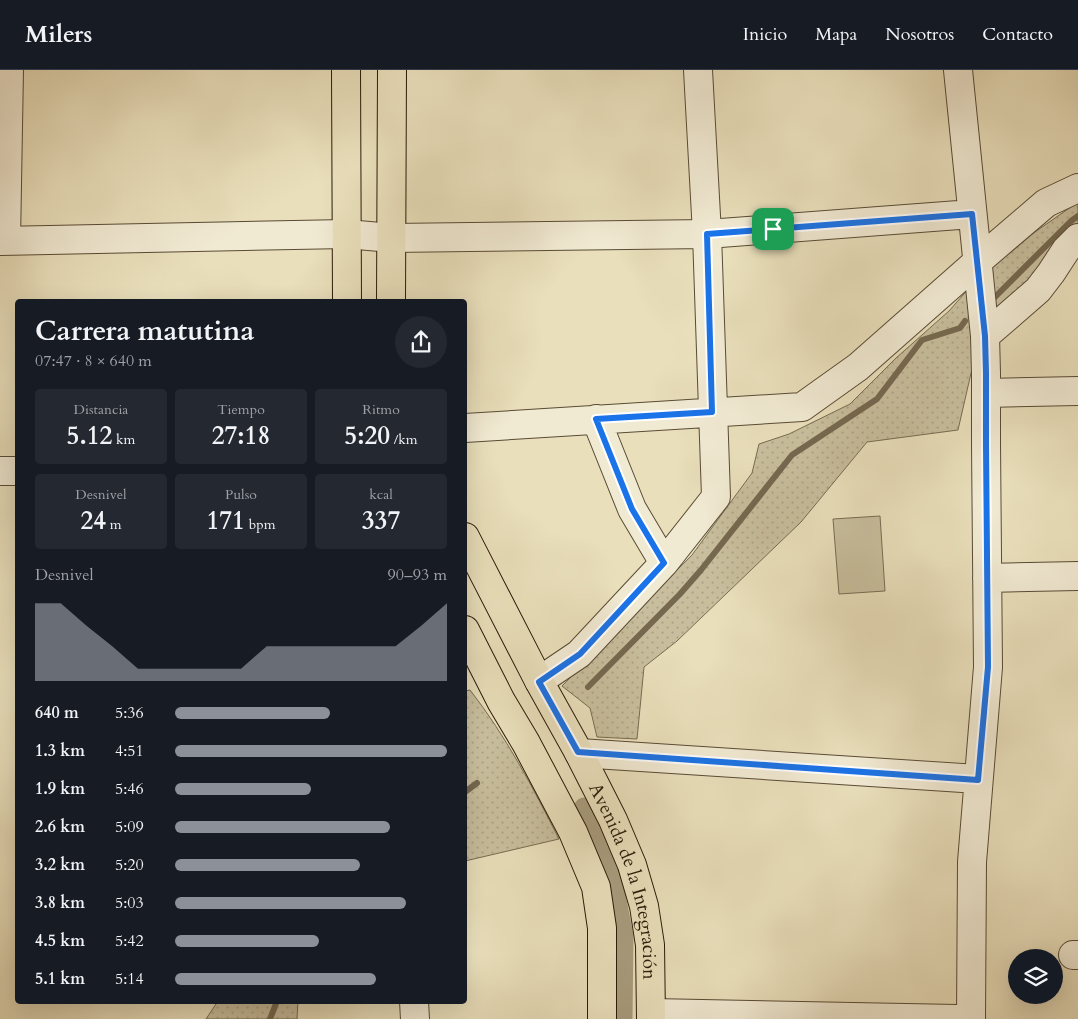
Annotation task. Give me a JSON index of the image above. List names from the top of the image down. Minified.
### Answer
{"streets":{"main road":["Avenida de la Integración"]},"page":{"header":"Milers","nav":["Inicio","Mapa","Nosotros","Contacto"],"heading":["Carrera matutina","07:47 · 8 × 640 m"],"stats":[["Distancia","5.12 km"],["Tiempo","27:18"],["Ritmo","5:20 /km"],["Desnivel","24 m"],["Pulso","171 bpm"],["kcal","337"]],"chart":["Desnivel","90–93 m"],"list":[{"name":"640 m","note":"5:36"},{"name":"1.3 km","note":"4:51"},{"name":"1.9 km","note":"5:46"},{"name":"2.6 km","note":"5:09"},{"name":"3.2 km","note":"5:20"},{"name":"3.8 km","note":"5:03"},{"name":"4.5 km","note":"5:42"},{"name":"5.1 km","note":"5:14"}]}}
